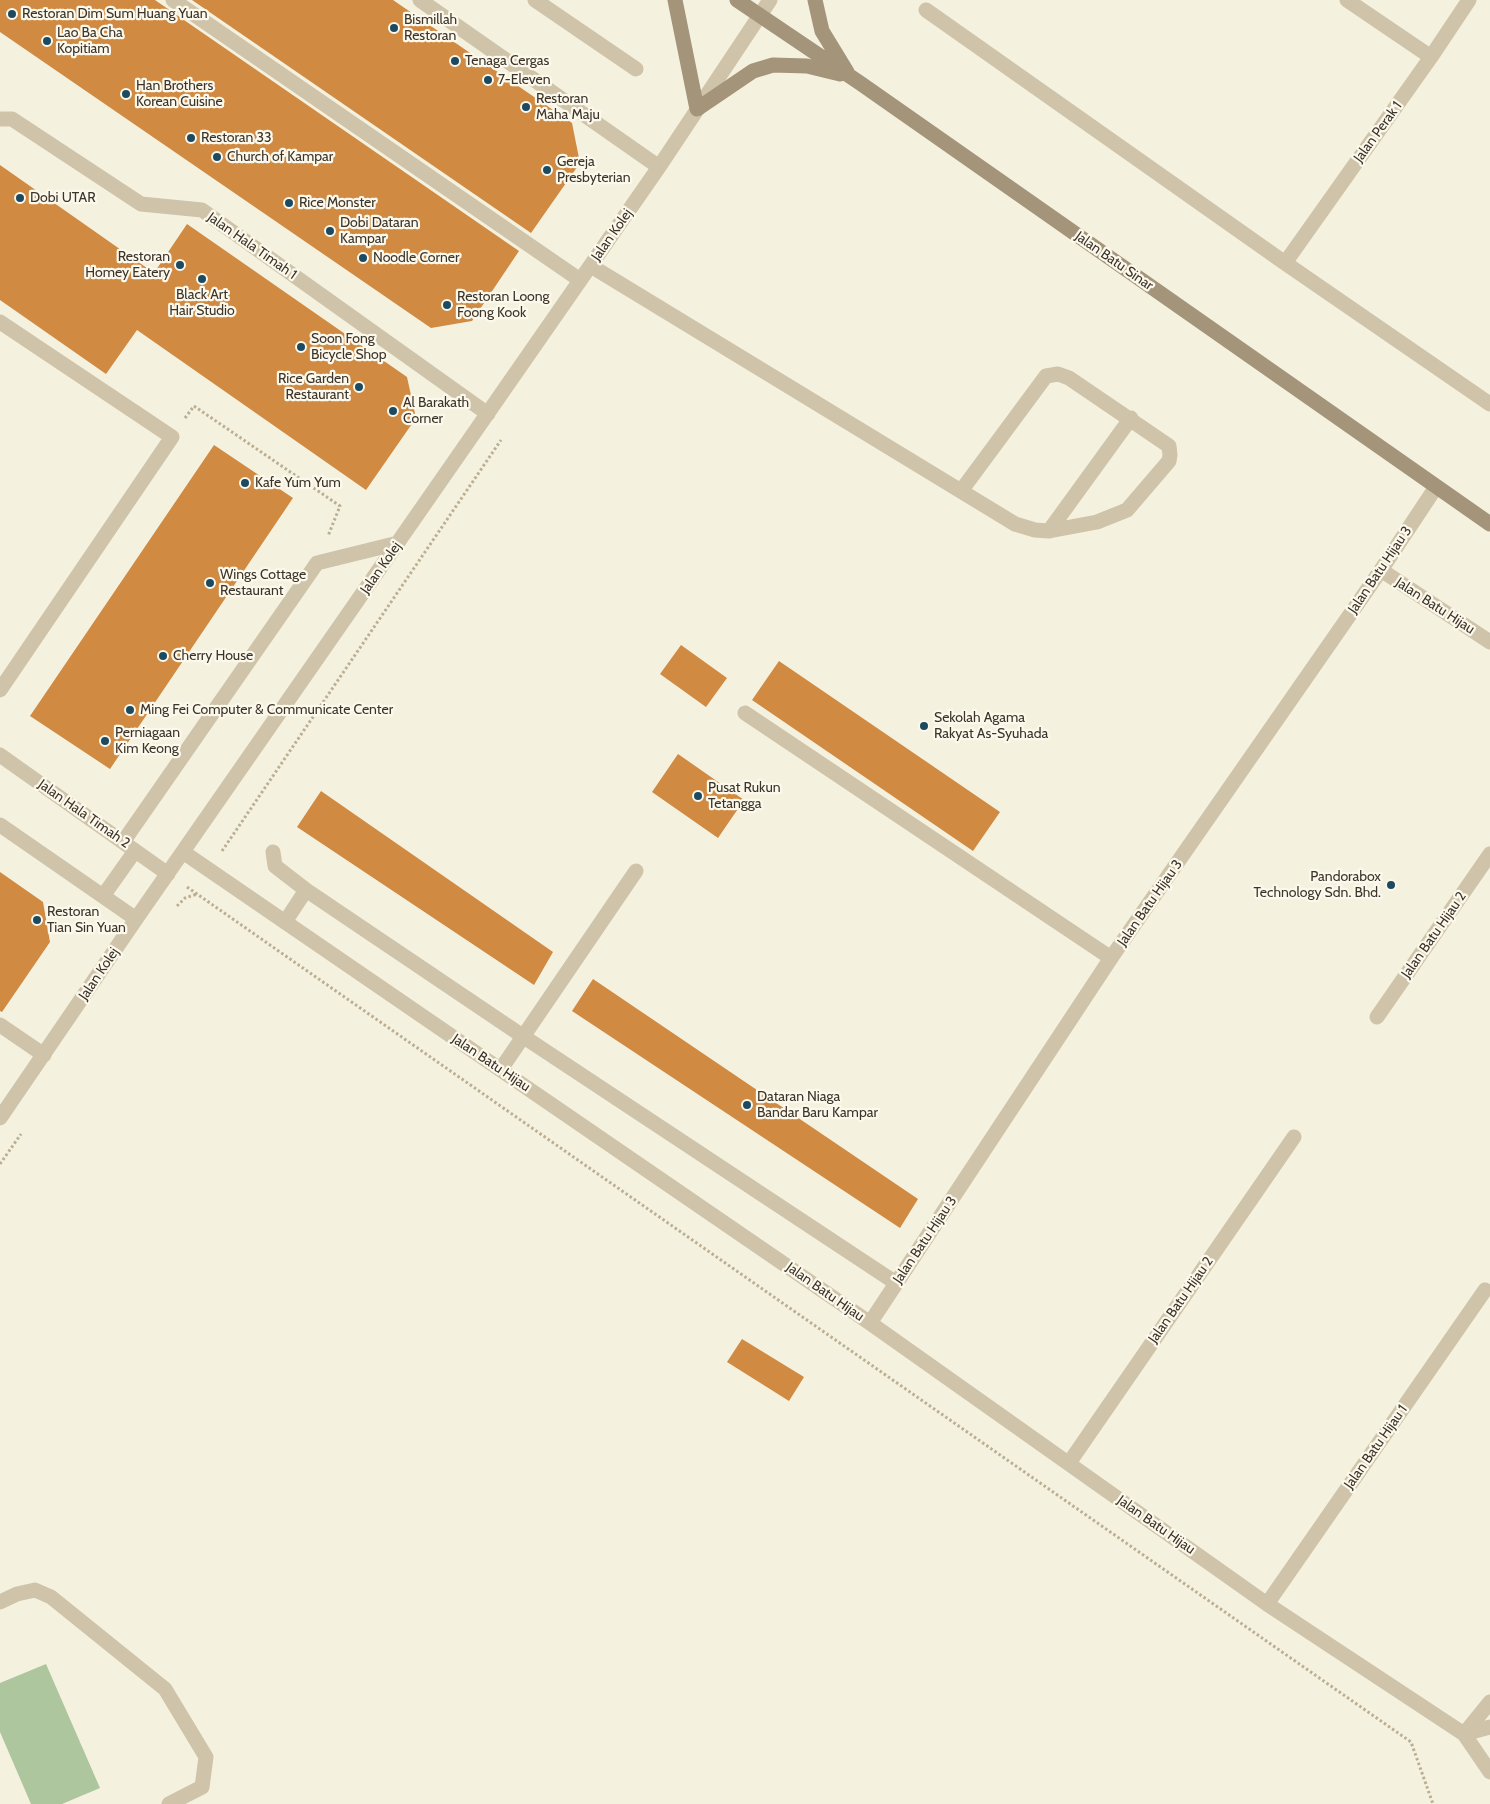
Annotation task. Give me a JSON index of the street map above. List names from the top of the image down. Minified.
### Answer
{"streets":{"street":["Jalan Perak 1","Jalan Kolej","Jalan Hala Timah 1","Jalan Batu Sinar","Jalan Batu Hijau 3","Jalan Batu Hijau","Jalan Hala Timah 2","Jalan Batu Hijau 2","Jalan Batu Hijau 1"]},"crossings":[["Jalan Kolej","Jalan Hala Timah 1"],["Jalan Kolej","Jalan Batu Sinar"],["Jalan Kolej","Jalan Batu Hijau"],["Jalan Kolej","Jalan Hala Timah 2"],["Jalan Batu Sinar","Jalan Batu Hijau 3"],["Jalan Batu Hijau 3","Jalan Batu Hijau"],["Jalan Batu Hijau","Jalan Batu Hijau 2"],["Jalan Batu Hijau","Jalan Batu Hijau 1"]],"places":["Restoran Dim Sum Huang Yuan","Bismillah Restoran","Lao Ba Cha Kopitiam","Tenaga Cergas","7-Eleven","Han Brothers Korean Cuisine","Restoran Maha Maju","Restoran 33","Church of Kampar","Gereja Presbyterian","Dobi UTAR","Rice Monster","Dobi Dataran Kampar","Noodle Corner","Restoran Homey Eatery","Black Art Hair Studio","Restoran Loong Foong Kook","Soon Fong Bicycle Shop","Rice Garden Restaurant","Al Barakath Corner","Kafe Yum Yum","Wings Cottage Restaurant","Cherry House","Ming Fei Computer & Communicate Center","Sekolah Agama Rakyat As-Syuhada","Perniagaan Kim Keong","Pusat Rukun Tetangga","Pandorabox Technology Sdn. Bhd.","Restoran Tian Sin Yuan","Dataran Niaga Bandar Baru Kampar"]}
